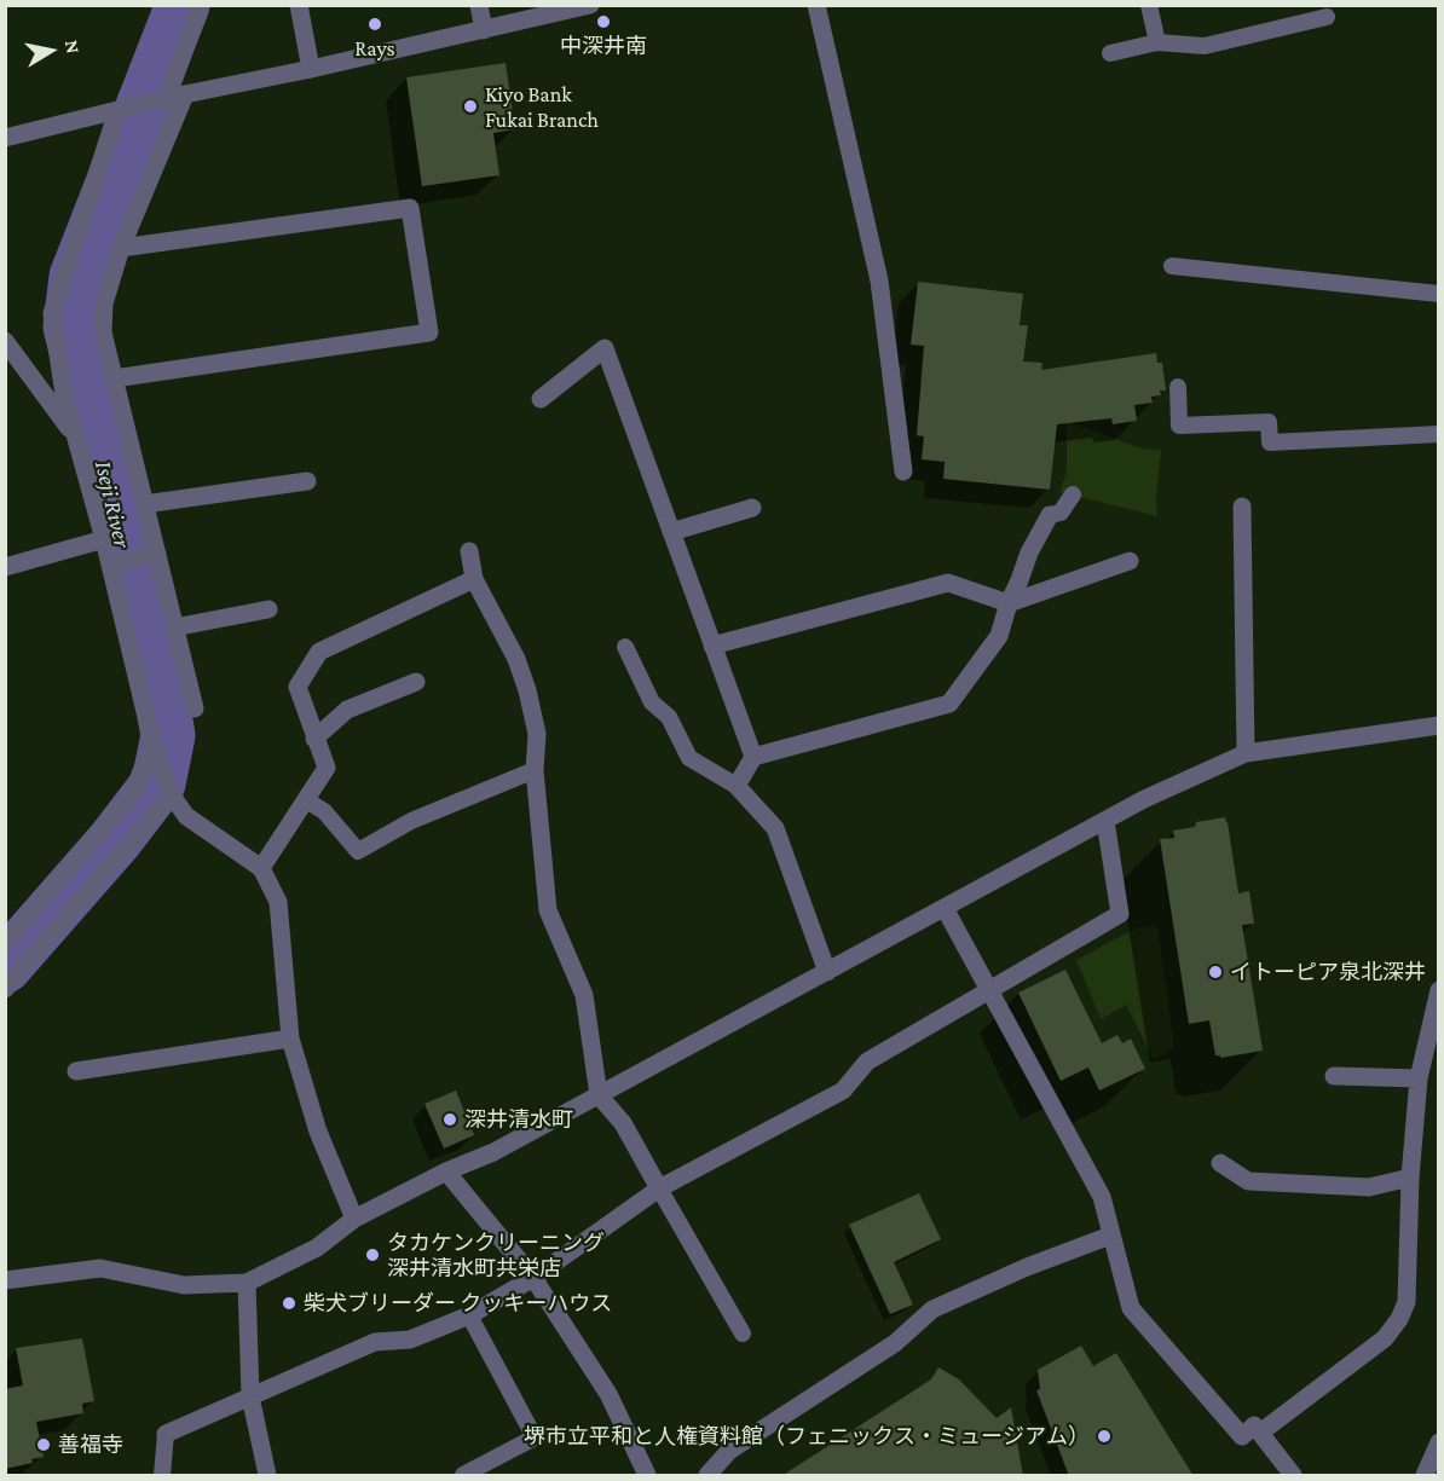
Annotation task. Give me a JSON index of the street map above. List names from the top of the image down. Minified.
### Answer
{"water":["Iseji River"],"places":["中深井南","Rays","Kiyo Bank Fukai Branch","イトーピア泉北深井","深井清水町","タカケンクリーニング 深井清水町共栄店","柴犬ブリーダー クッキーハウス","堺市立平和と人権資料館（フェニックス・ミュージアム）","善福寺"],"north":"right"}
